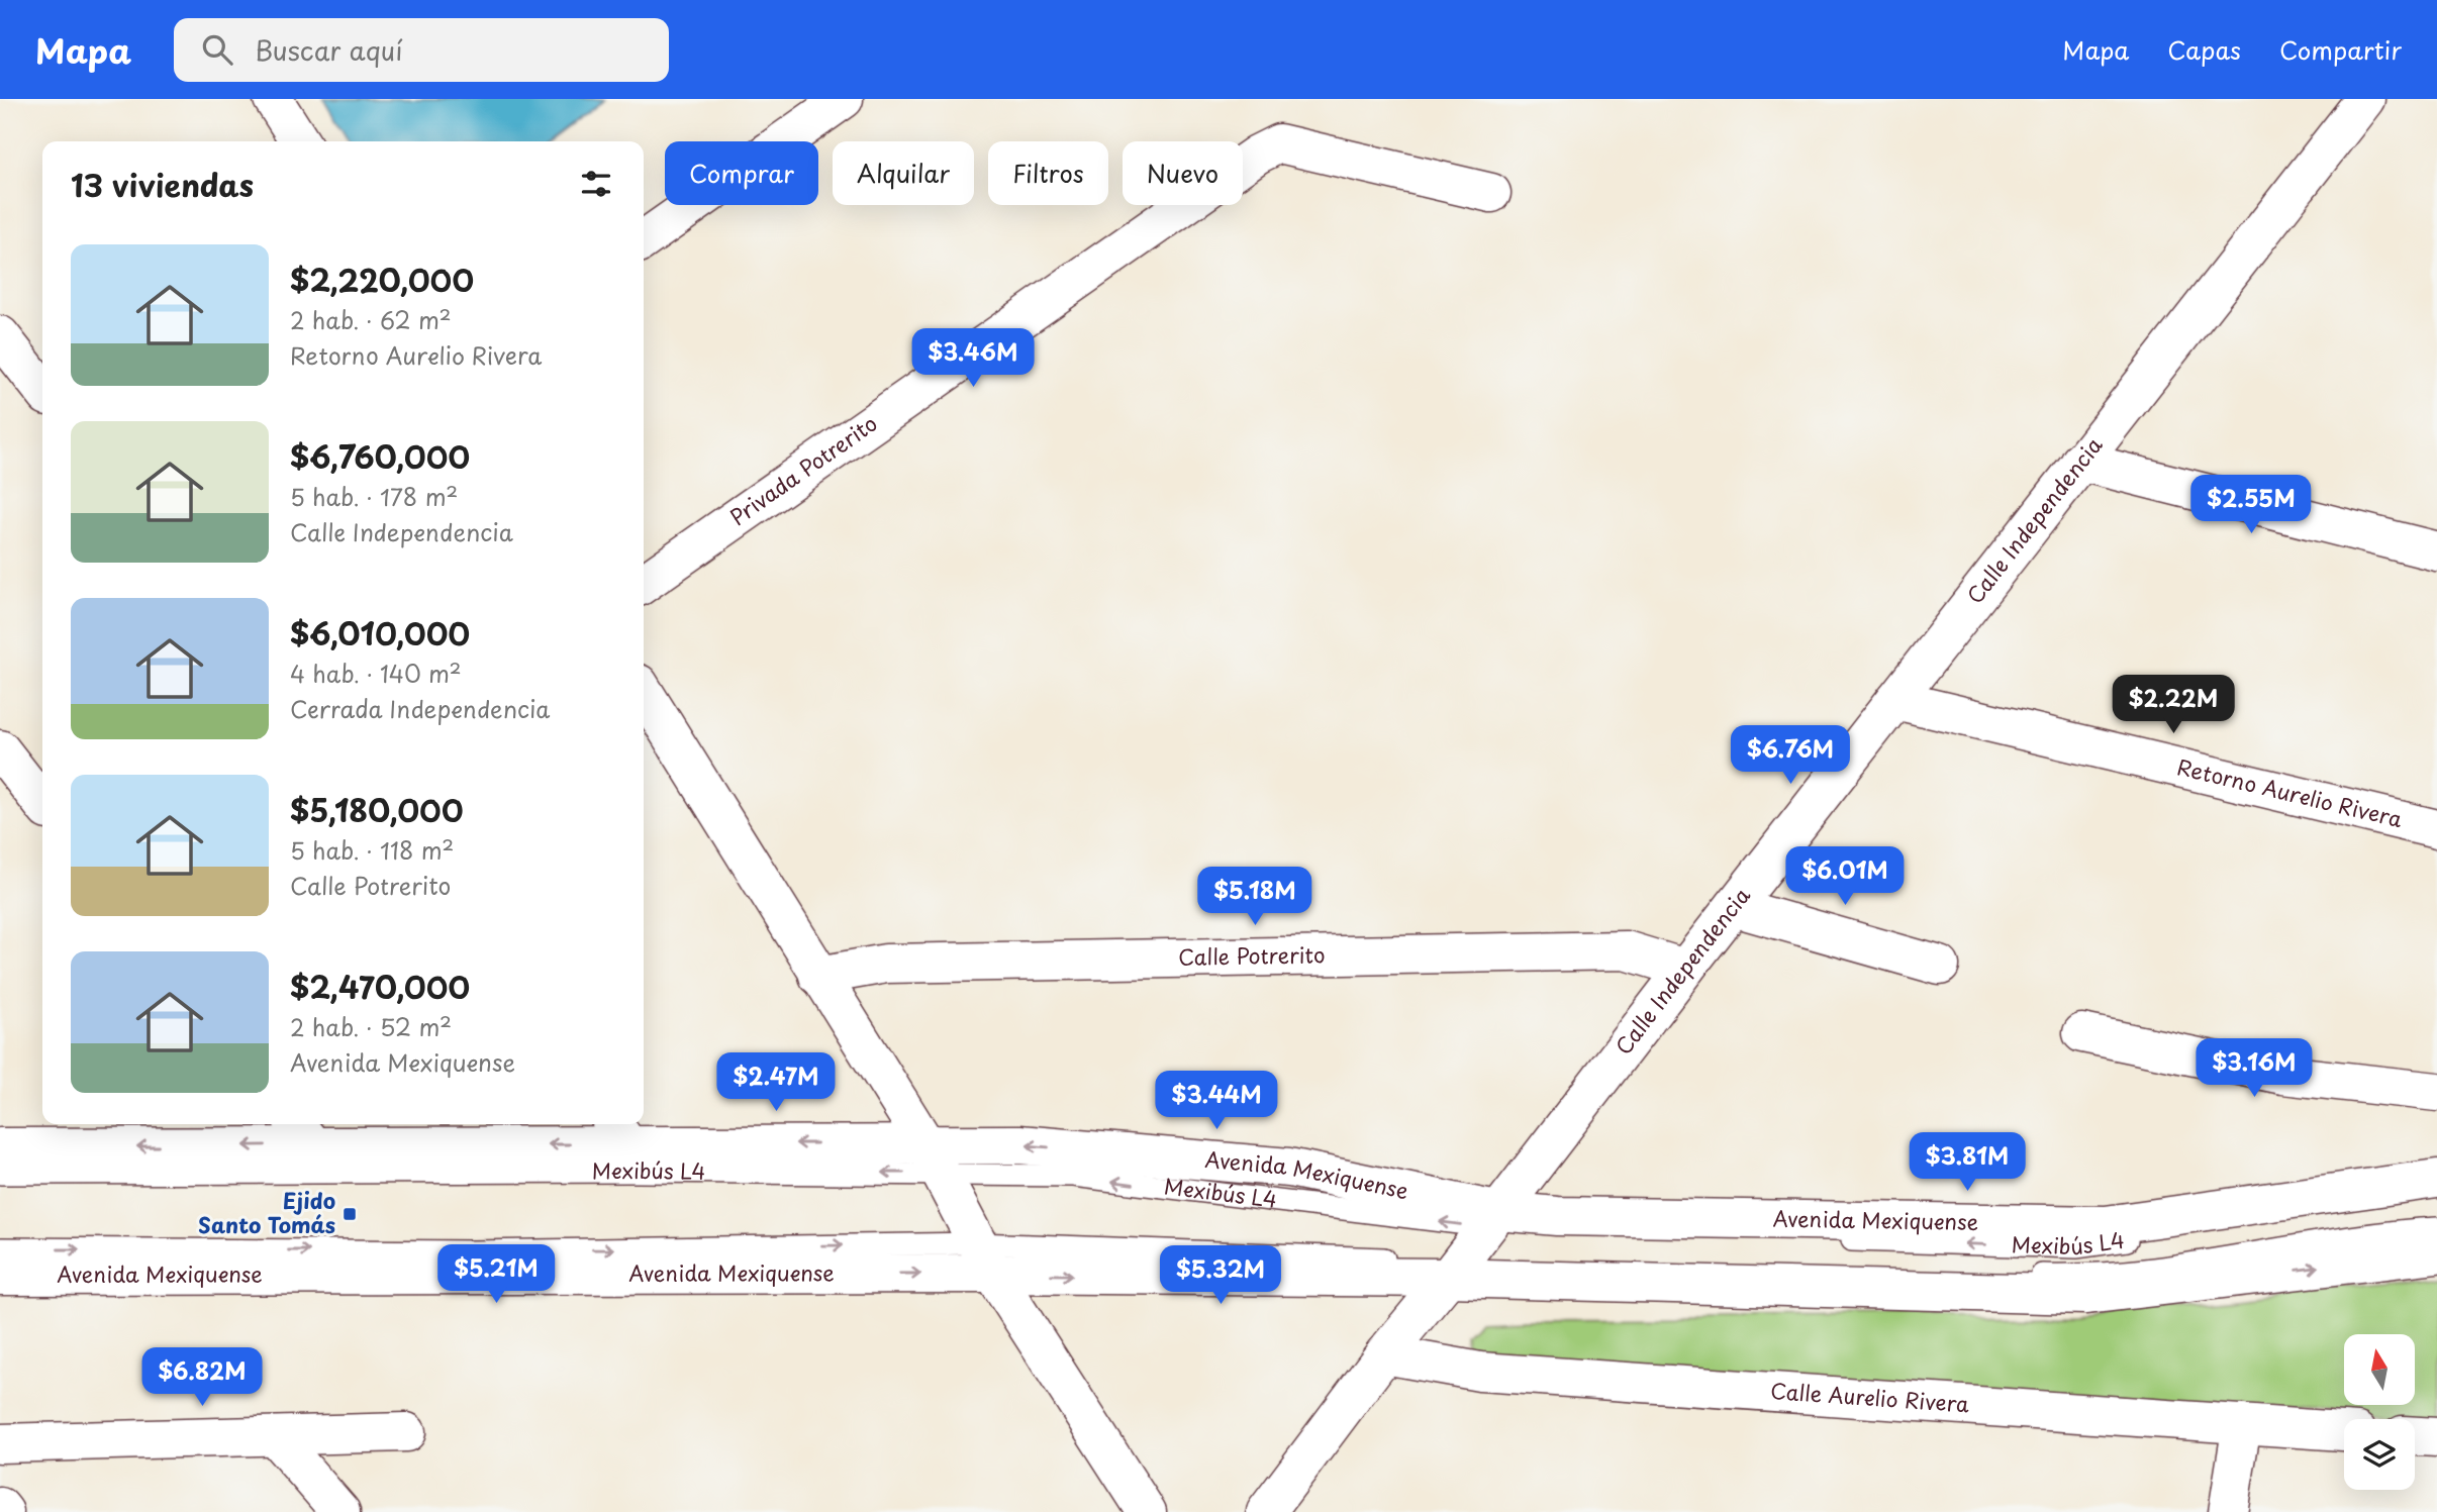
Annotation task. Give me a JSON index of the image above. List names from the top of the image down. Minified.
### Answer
{"streets":{"street":["Privada Potrerito","Calle Independencia","Retorno Aurelio Rivera","Calle Potrerito","Avenida Mexiquense","Calle Aurelio Rivera"],"lane":["Mexibús L4"]},"crossings":[["Calle Independencia","Retorno Aurelio Rivera"],["Calle Independencia","Calle Potrerito"],["Calle Independencia","Mexibús L4"],["Calle Independencia","Avenida Mexiquense"],["Calle Independencia","Calle Aurelio Rivera"],["Mexibús L4","Avenida Mexiquense"]],"places":{"transit":["Ejido Santo Tomás"]},"north":"top","page":{"header":"Mapa","search":"Buscar aquí","nav":["Mapa","Capas","Compartir"],"chip":["Comprar","Alquilar","Filtros","Nuevo"],"heading":"13 viviendas","list":[{"name":"$2,220,000","note":"2 hab. · 62 m² · Retorno Aurelio Rivera"},{"name":"$6,760,000","note":"5 hab. · 178 m² · Calle Independencia"},{"name":"$6,010,000","note":"4 hab. · 140 m² · Cerrada Independencia"},{"name":"$5,180,000","note":"5 hab. · 118 m² · Calle Potrerito"},{"name":"$2,470,000","note":"2 hab. · 52 m² · Avenida Mexiquense"}],"price":["$3.46M","$2.55M","$2.22M","$6.76M","$6.01M","$5.18M","$3.16M","$2.47M","$3.44M","$3.81M","$5.21M","$5.32M","$6.82M"]}}
